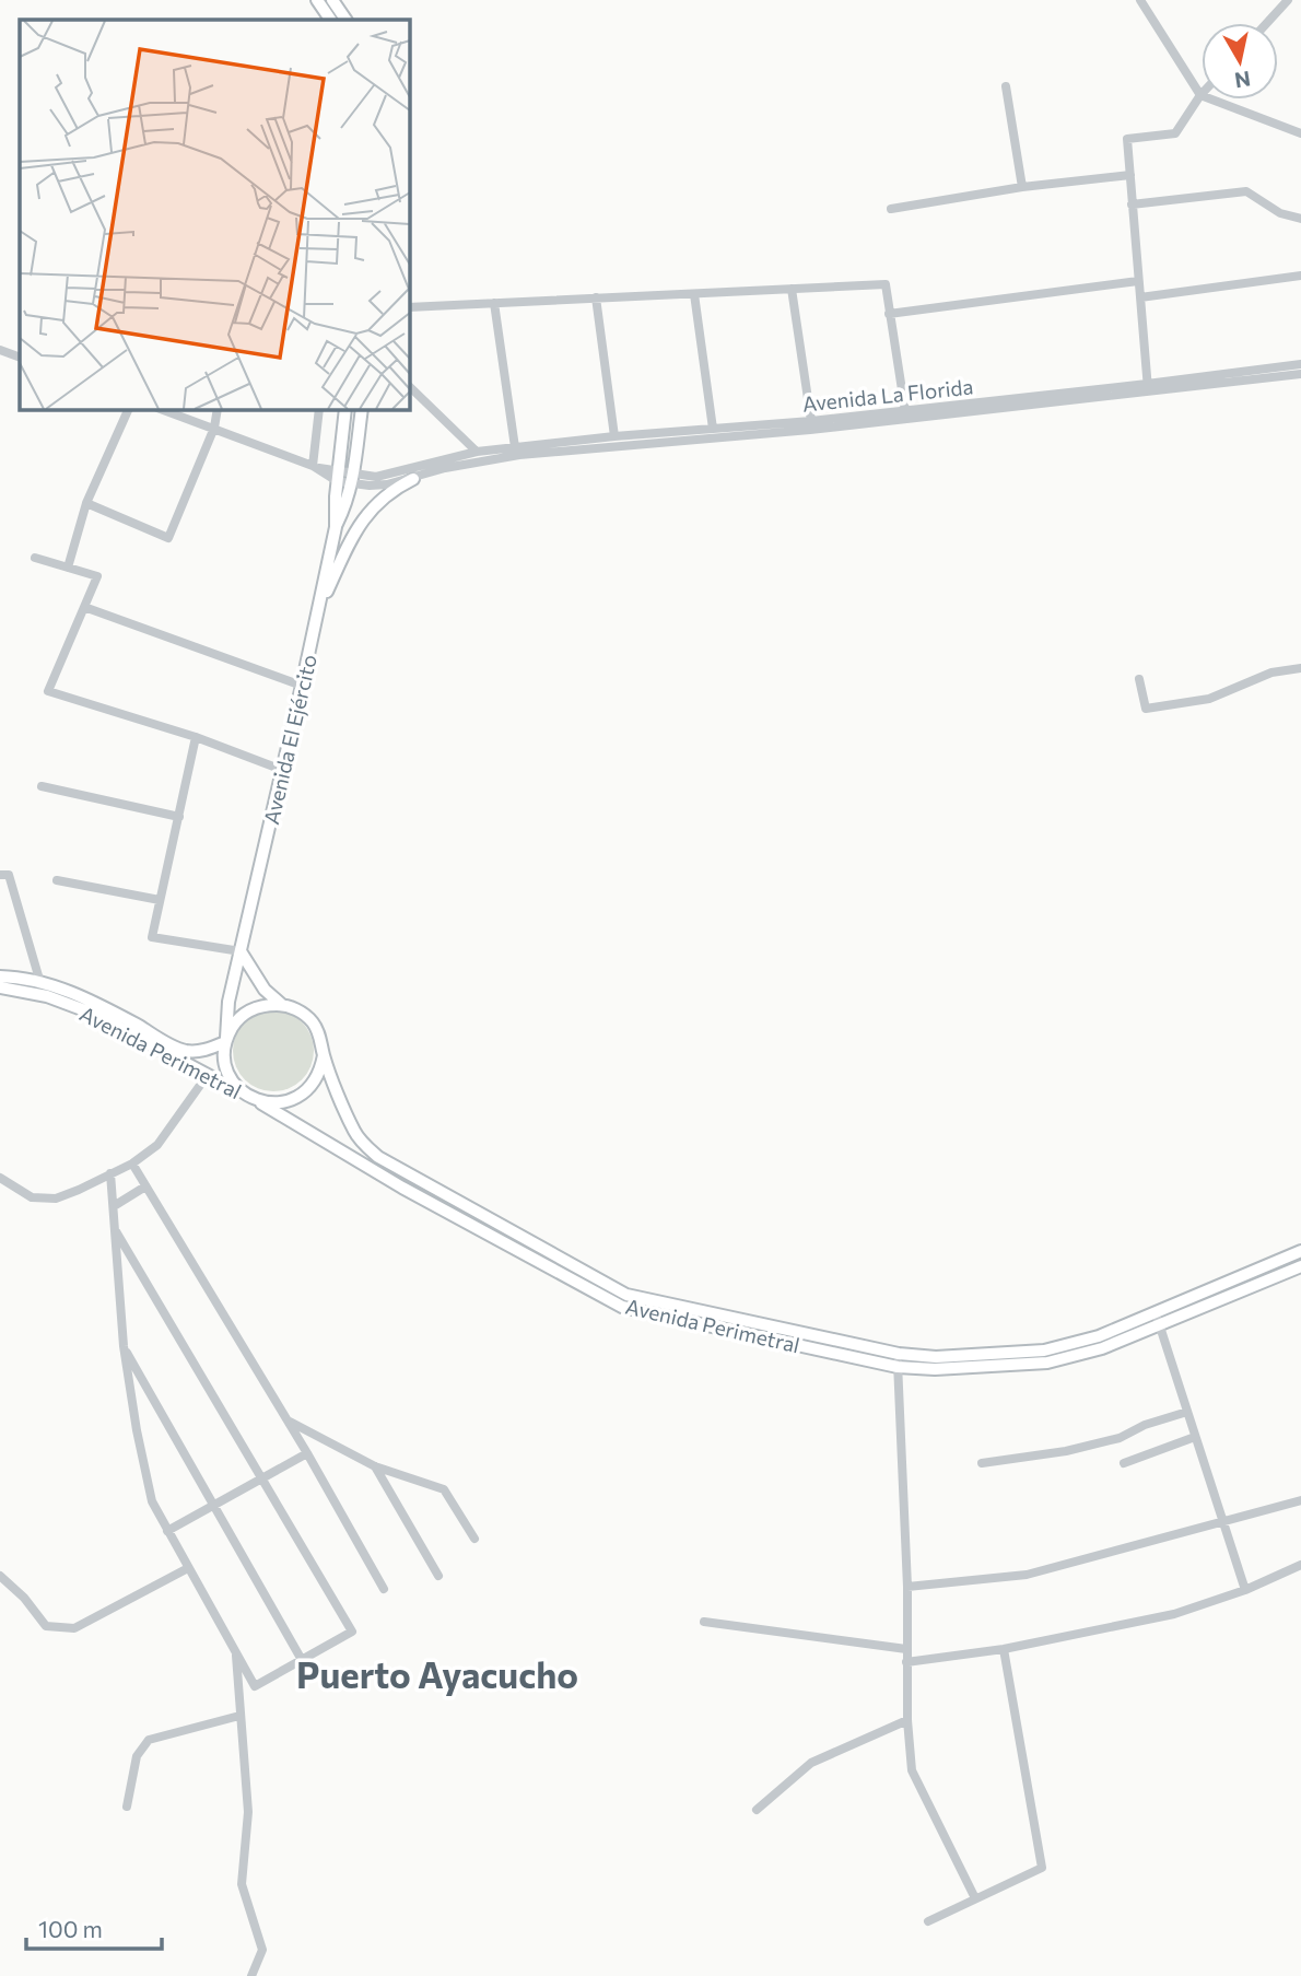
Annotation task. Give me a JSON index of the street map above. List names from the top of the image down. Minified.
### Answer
{"streets":{"main road":["Avenida El Ejército","Avenida Perimetral"],"street":["Avenida La Florida"]},"crossings":[["Avenida La Florida","Avenida El Ejército"],["Avenida El Ejército","Avenida Perimetral"]],"districts":["Puerto Ayacucho"],"scale_bar":"100 m","north":"bottom"}
